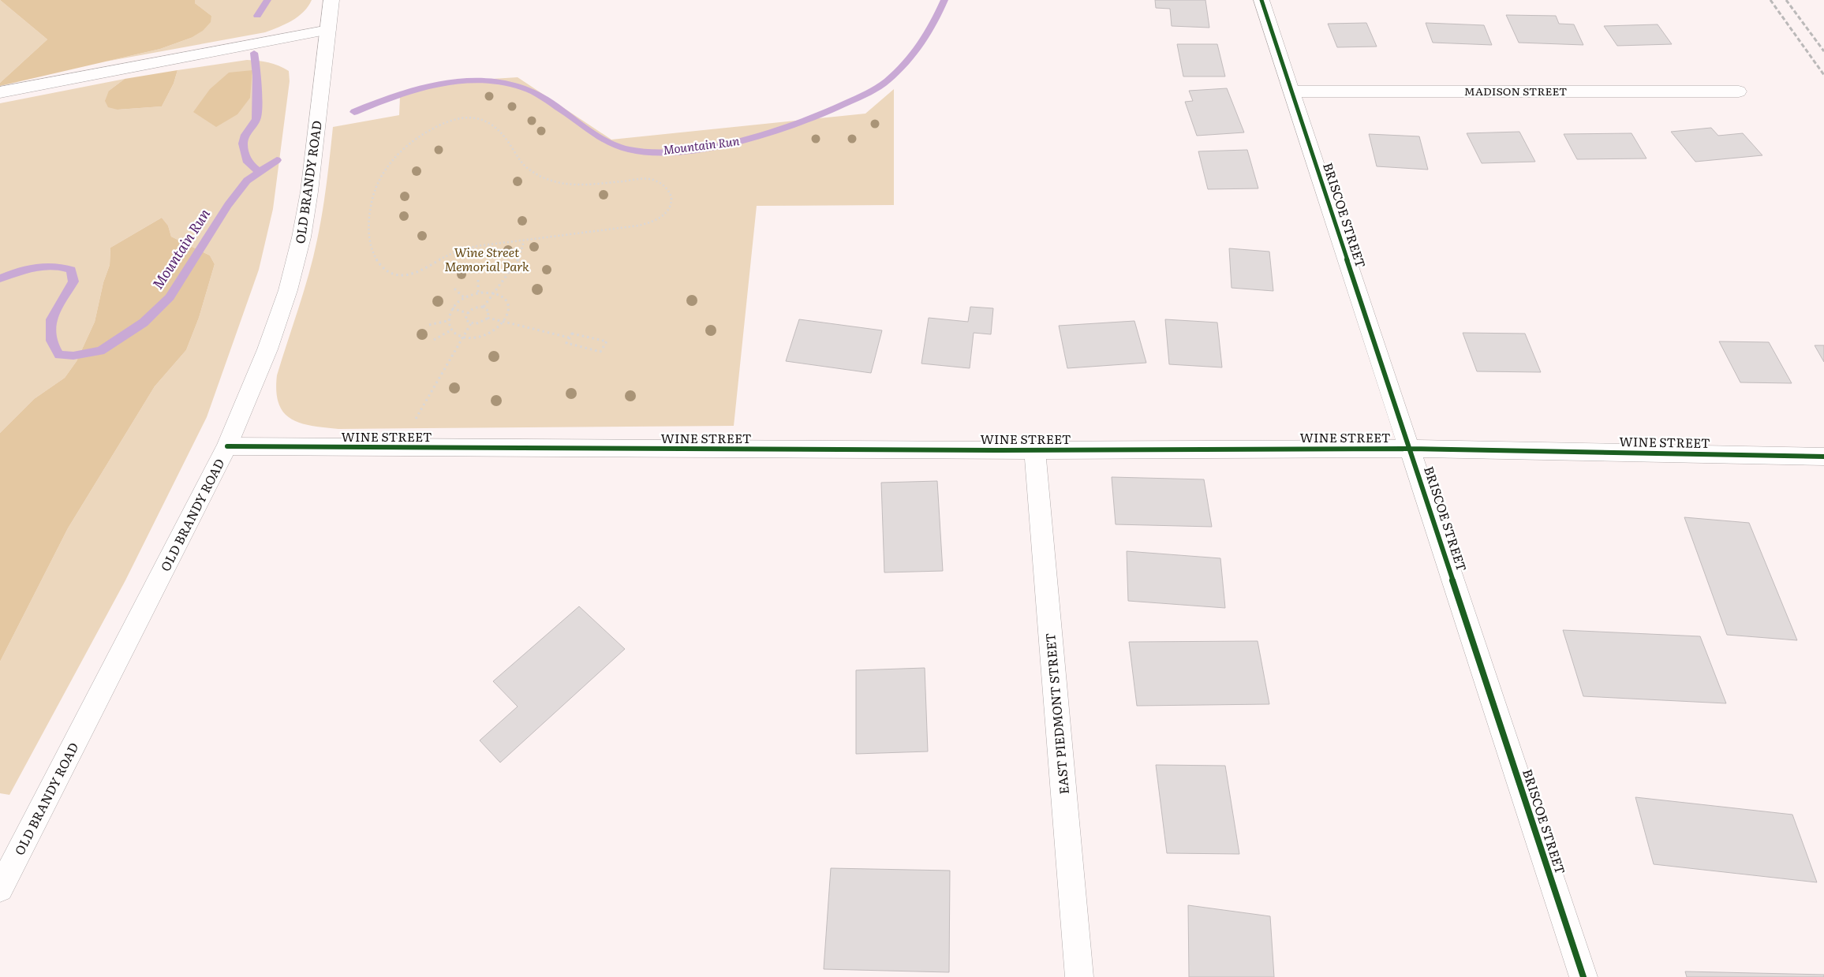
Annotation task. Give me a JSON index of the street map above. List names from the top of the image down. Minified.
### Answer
{"streets":{"street":["MADISON STREET","OLD BRANDY ROAD","BRISCOE STREET","WINE STREET","EAST PIEDMONT STREET"]},"crossings":[["MADISON STREET","BRISCOE STREET"],["OLD BRANDY ROAD","WINE STREET"],["BRISCOE STREET","WINE STREET"],["WINE STREET","EAST PIEDMONT STREET"]],"water":["Mountain Run"],"parks":["Wine Street Memorial Park"]}
